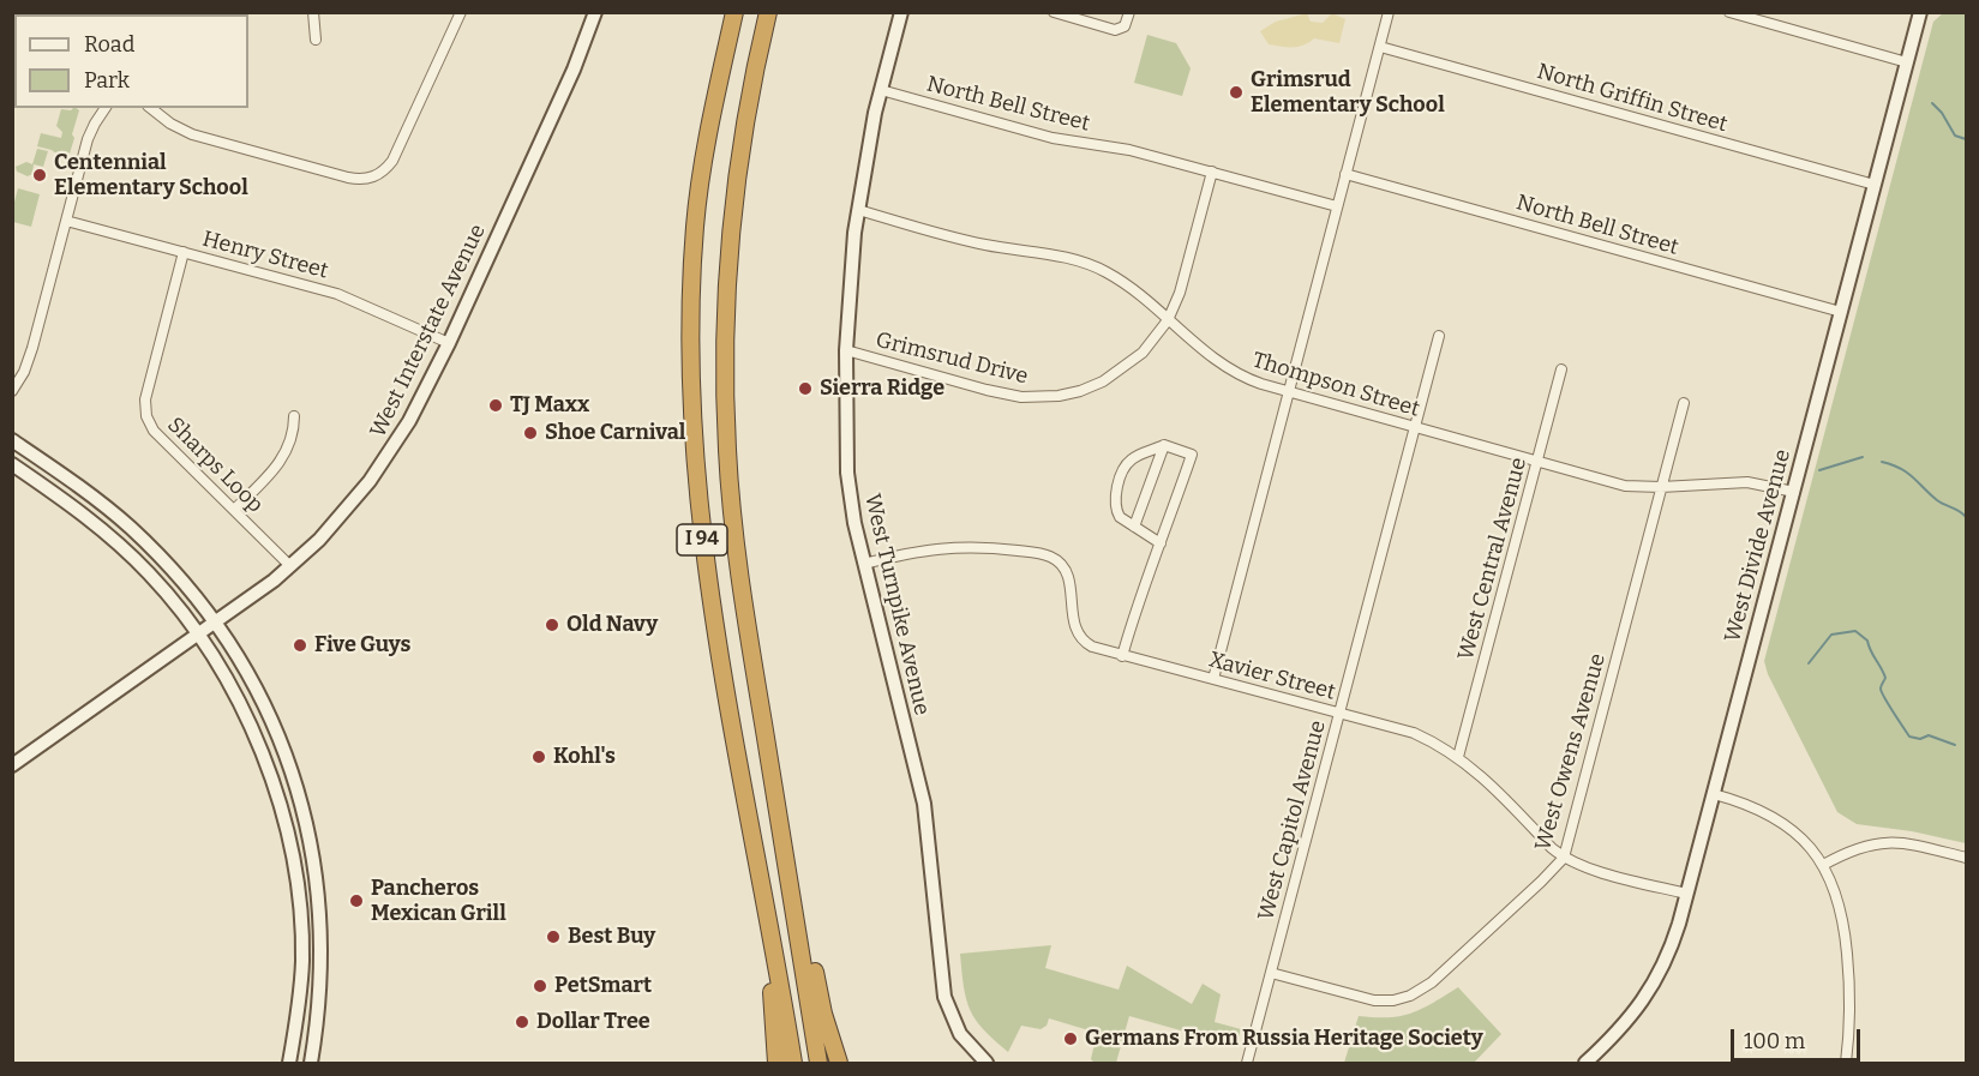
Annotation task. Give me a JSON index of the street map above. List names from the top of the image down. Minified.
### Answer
{"streets":{"highway":["I 94"],"street":["North Griffin Street","North Bell Street","Henry Street","West Interstate Avenue","Grimsrud Drive","Thompson Street","Sharps Loop","West Divide Avenue","West Central Avenue","West Turnpike Avenue","Xavier Street","West Owens Avenue","West Capitol Avenue"]},"crossings":[["North Griffin Street","West Divide Avenue"],["North Bell Street","Grimsrud Drive"],["North Bell Street","West Divide Avenue"],["North Bell Street","West Turnpike Avenue"],["Henry Street","West Interstate Avenue"],["Henry Street","Sharps Loop"],["West Interstate Avenue","Sharps Loop"],["Grimsrud Drive","Thompson Street"],["Grimsrud Drive","West Turnpike Avenue"],["Thompson Street","West Divide Avenue"],["Thompson Street","West Central Avenue"],["Thompson Street","West Turnpike Avenue"],["Thompson Street","West Owens Avenue"],["Thompson Street","West Capitol Avenue"],["West Divide Avenue","Xavier Street"],["West Central Avenue","Xavier Street"],["West Turnpike Avenue","Xavier Street"],["Xavier Street","West Owens Avenue"],["Xavier Street","West Capitol Avenue"],["West Owens Avenue","West Capitol Avenue"]],"places":["Grimsrud Elementary School","Centennial Elementary School","Sierra Ridge","TJ Maxx","Shoe Carnival","Old Navy","Five Guys","Kohl's","Pancheros Mexican Grill","Best Buy","PetSmart","Dollar Tree","Germans From Russia Heritage Society"],"legend":["Road","Park"],"scale_bar":"100 m"}
